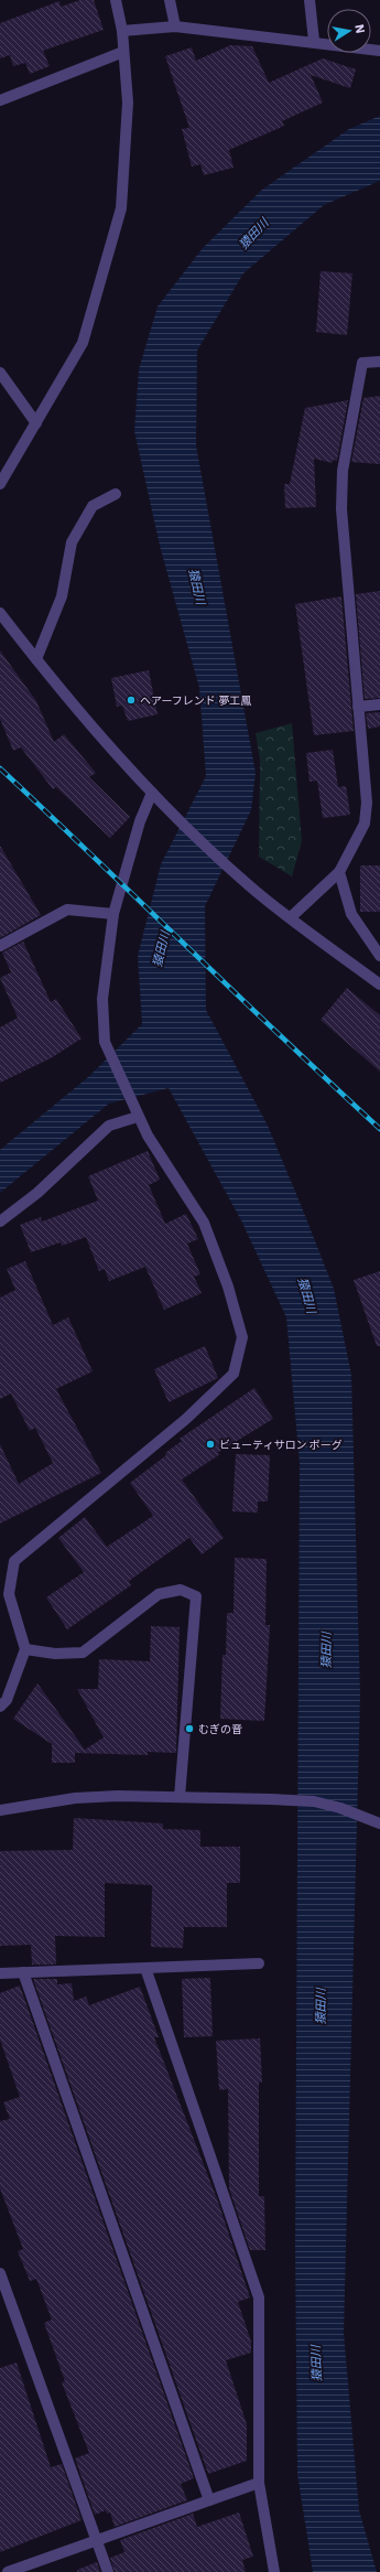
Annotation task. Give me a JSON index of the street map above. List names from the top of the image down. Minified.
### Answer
{"water":["猿田川"],"places":["ヘアーフレンド 夢工鳳","ビューティサロン ボーグ","むぎの音"],"north":"right"}
